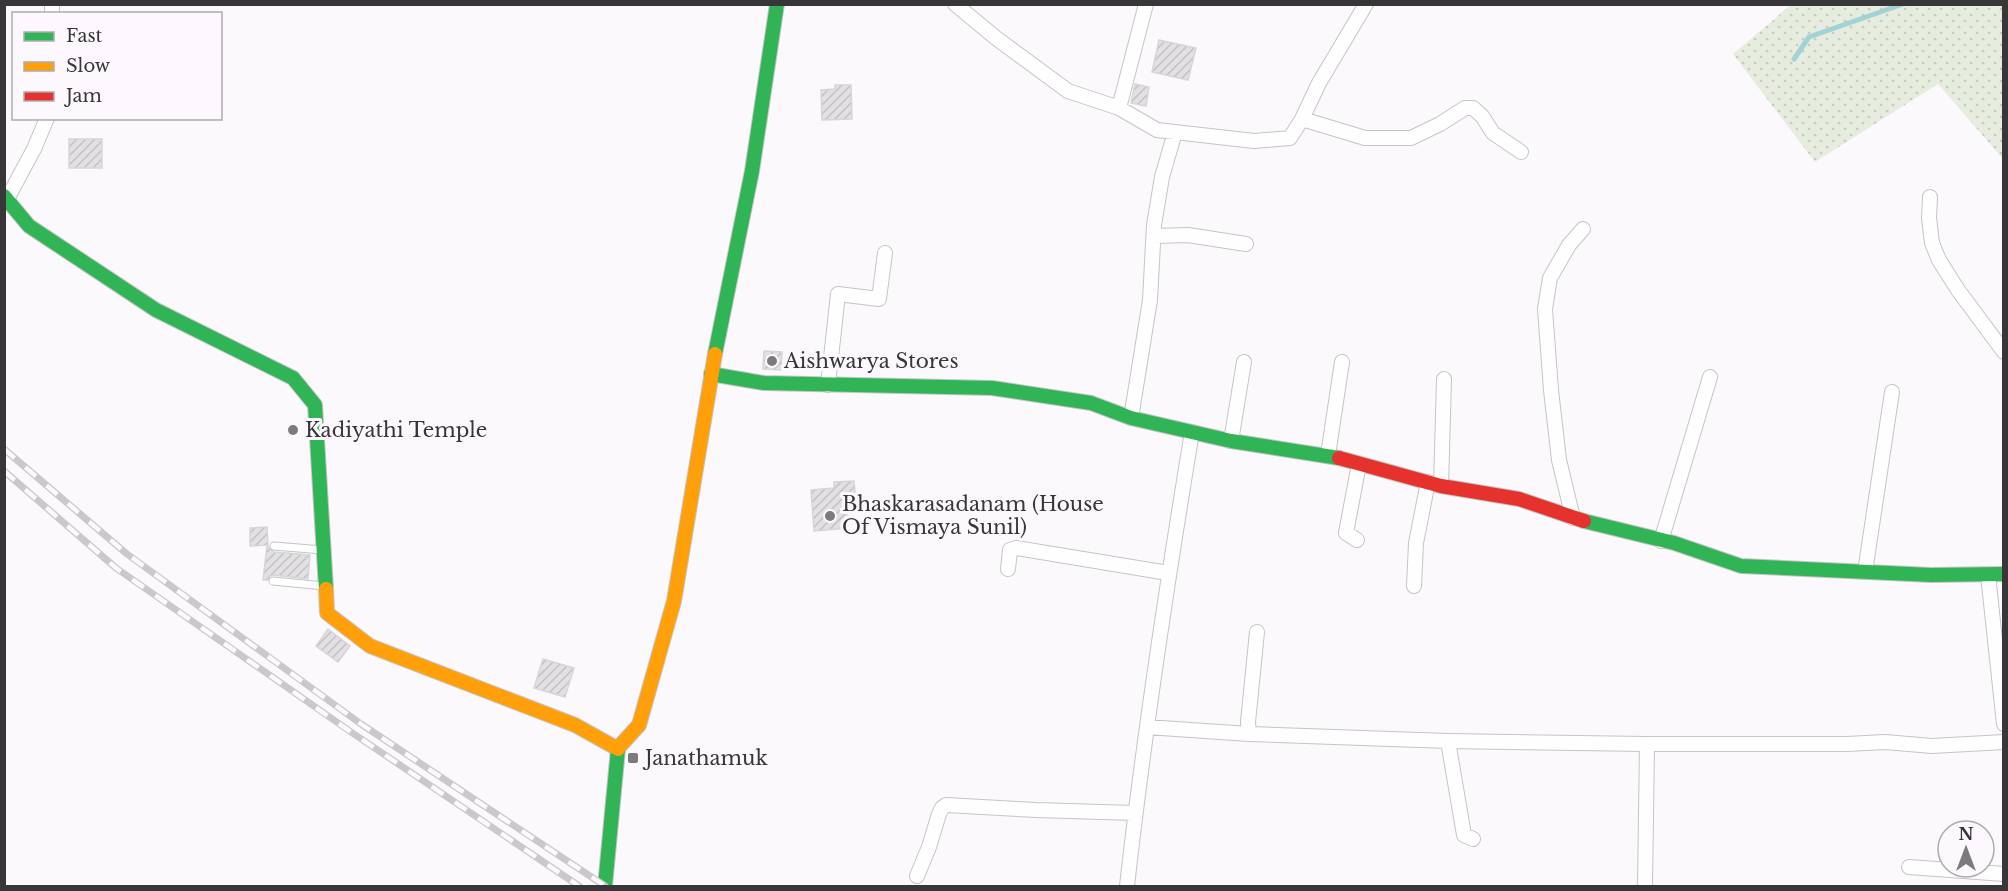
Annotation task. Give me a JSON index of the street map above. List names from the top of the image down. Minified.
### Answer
{"places":{"other":["Aishwarya Stores","Kadiyathi Temple","Bhaskarasadanam (House Of Vismaya Sunil)"],"transit":["Janathamuk"]},"legend":["Fast","Slow","Jam"],"north":"top"}
